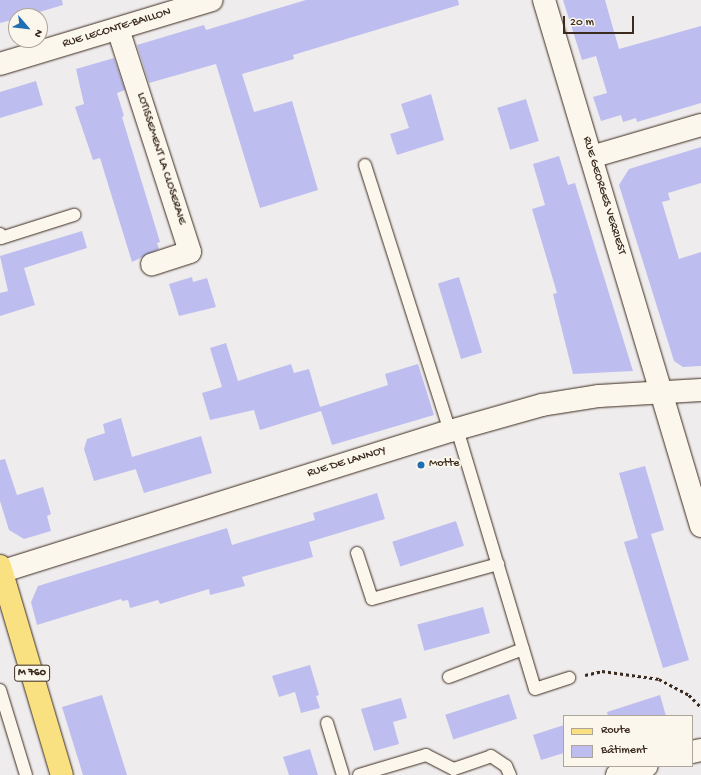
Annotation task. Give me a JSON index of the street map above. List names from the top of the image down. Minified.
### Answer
{"streets":{"main road":["M 760"],"street":["RUE LECONTE-BAILLON","LOTISSEMENT LA CLOSERAIE","RUE GEORGES VERRIEST","RUE DE LANNOY"]},"crossings":[["RUE LECONTE-BAILLON","LOTISSEMENT LA CLOSERAIE"],["RUE GEORGES VERRIEST","RUE DE LANNOY"],["RUE DE LANNOY","M 760"]],"places":["Motte"],"legend":["Route","Bâtiment"],"scale_bar":"20 m","north":"bottom right"}
